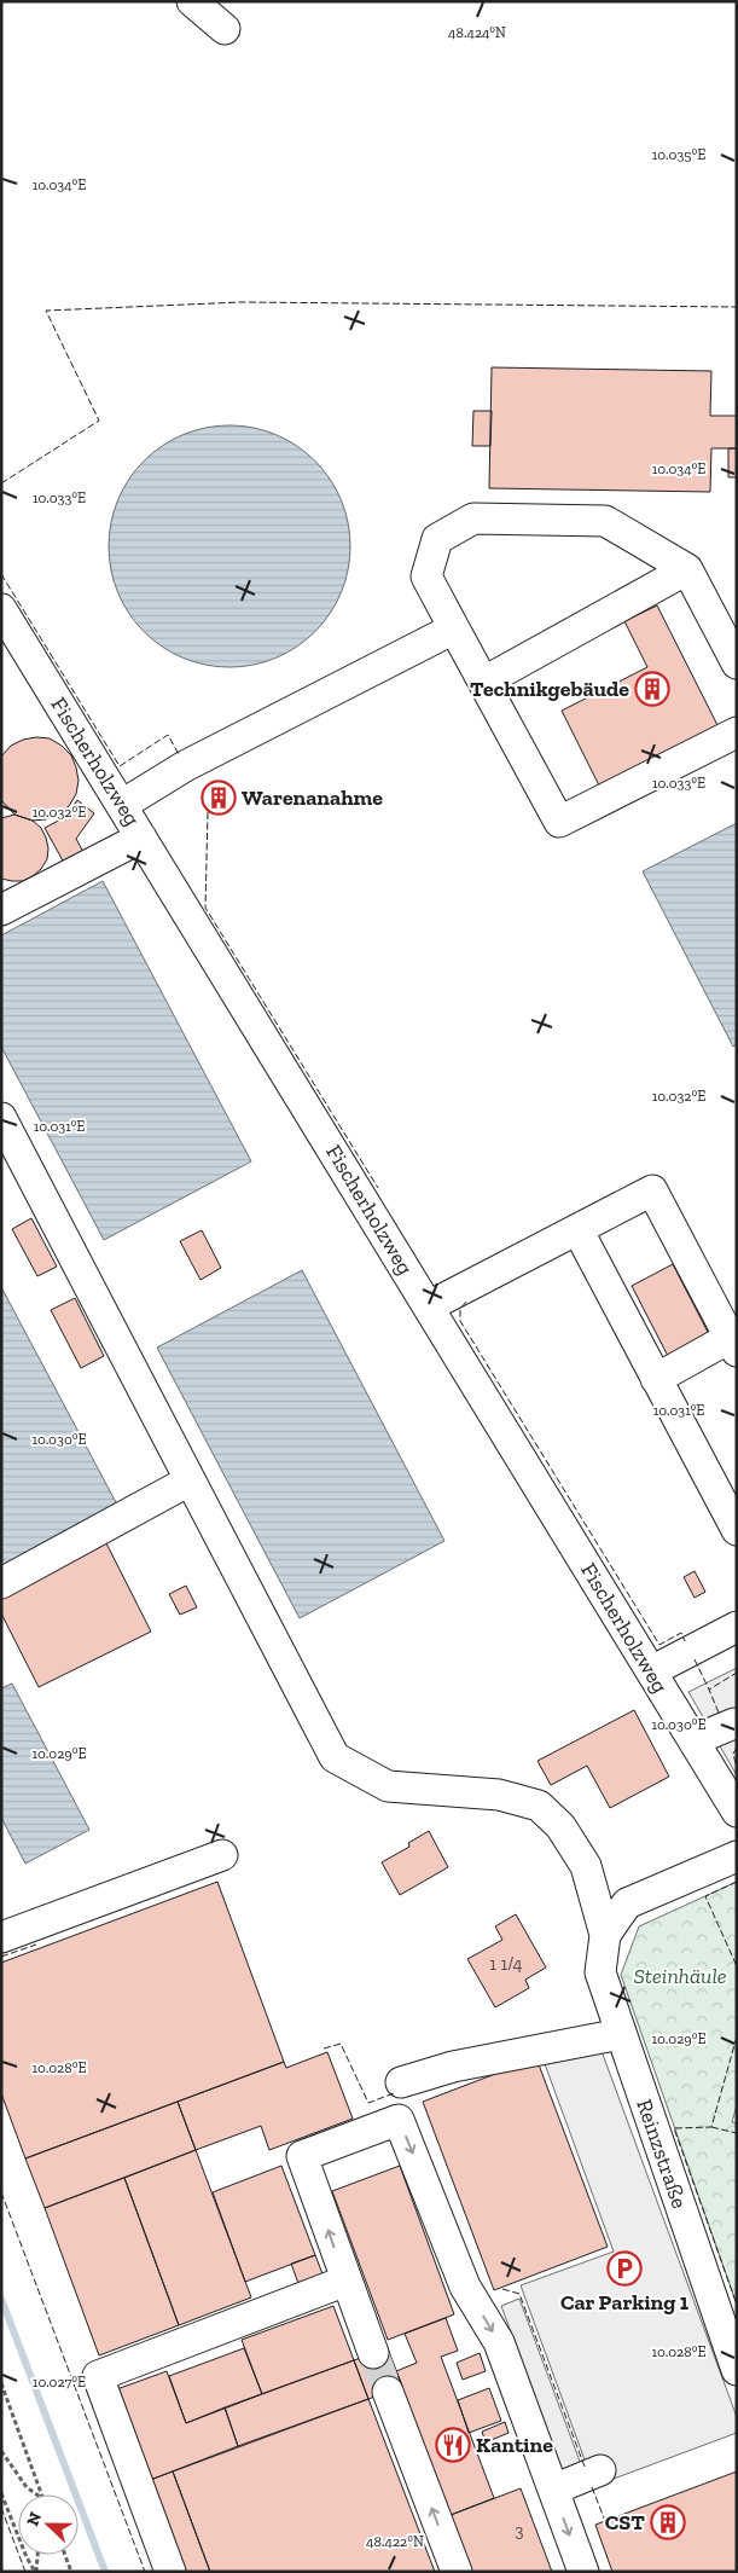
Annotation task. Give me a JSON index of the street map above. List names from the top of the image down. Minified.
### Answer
{"streets":{"street":["Fischerholzweg","Reinzstraße"]},"parks":["Steinhäule"],"places":{"building":["Technikgebäude","Warenanahme","CST"],"parking":["Car Parking 1"],"restaurant":["Kantine"]},"house_numbers":["1 1/4","3"],"north":"left","coordinates":["48.424°N","10.035°E","10.034°E","10.033°E","10.032°E","10.031°E","10.030°E","10.029°E","10.028°E","10.027°E","48.422°N"]}
